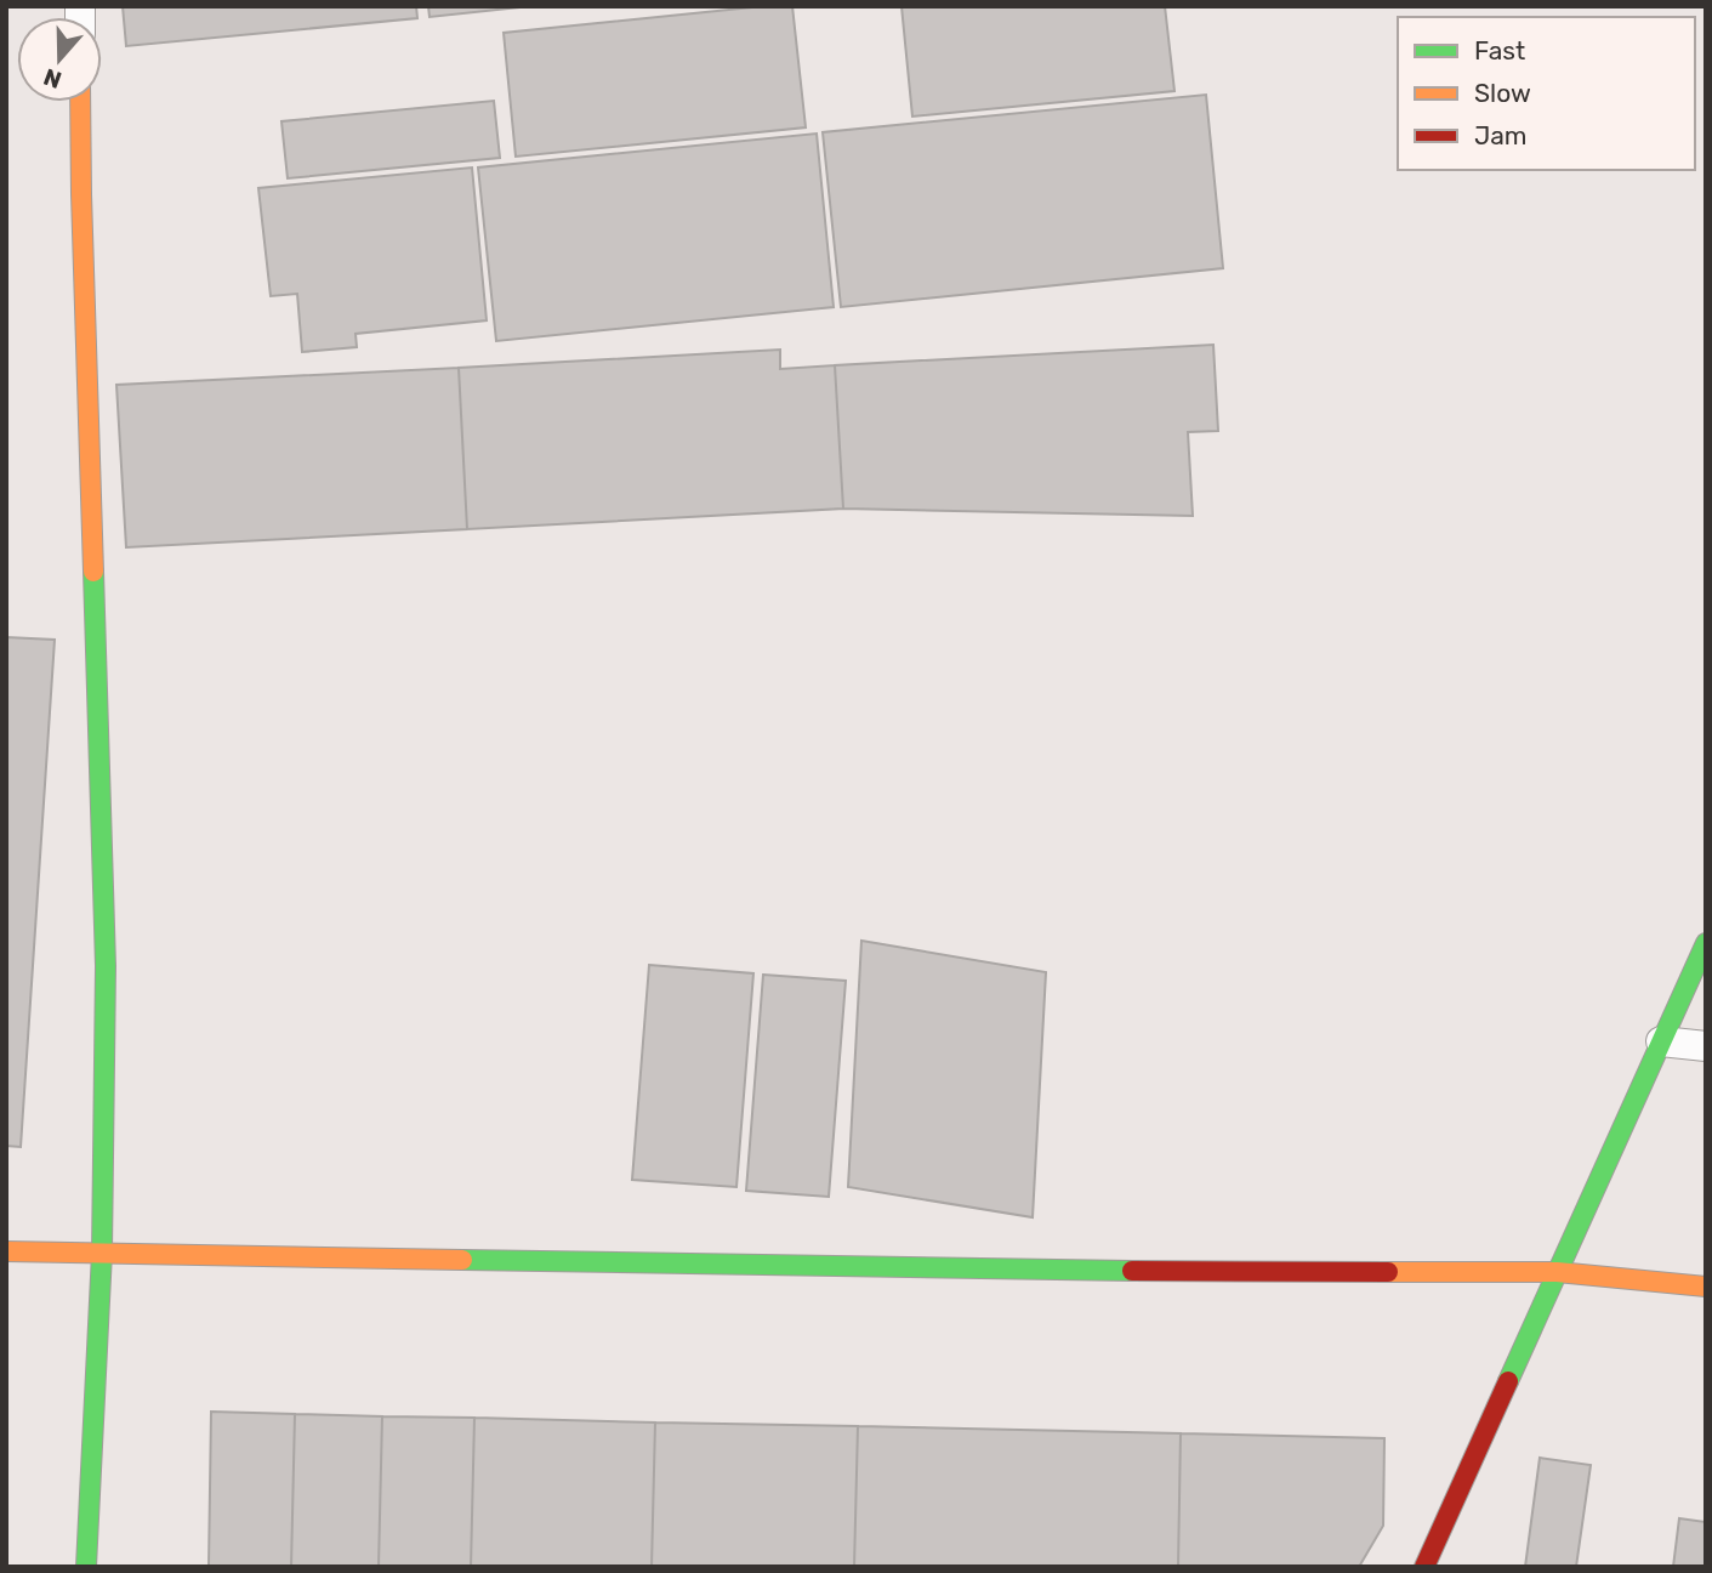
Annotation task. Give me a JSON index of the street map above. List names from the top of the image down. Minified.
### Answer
{"legend":["Fast","Slow","Jam"],"north":"bottom"}
